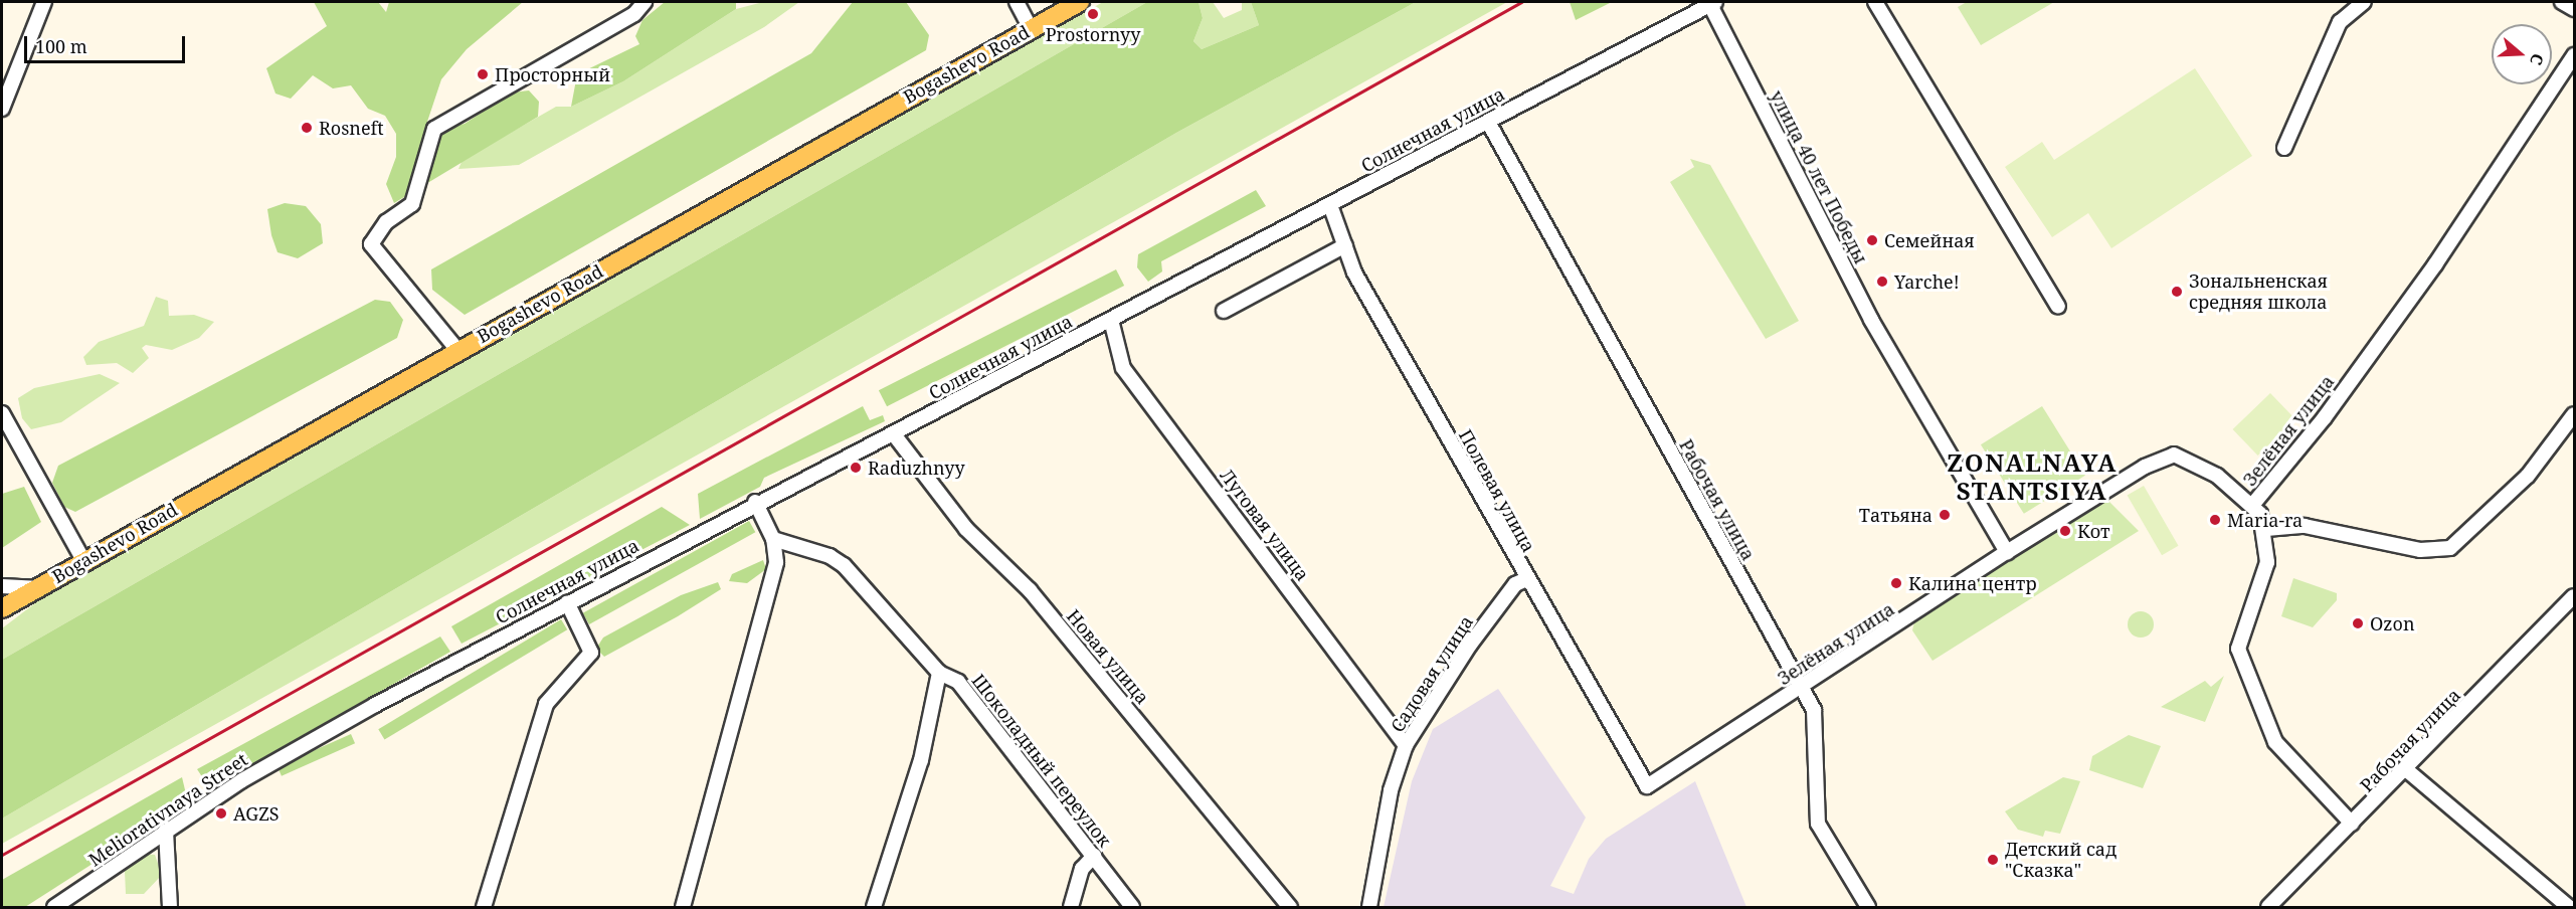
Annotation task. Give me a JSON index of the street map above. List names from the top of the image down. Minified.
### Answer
{"streets":{"main road":["Bogashevo Road"],"street":["Солнечная улица","улица 40 лет Победы","Зелёная улица","Полевая улица","Рабочая улица","Луговая улица","Новая улица","Садовая улица","Шоколадный переулок","Meliorativnaya Street"]},"crossings":[["Солнечная улица","улица 40 лет Победы"],["Солнечная улица","Полевая улица"],["Солнечная улица","Рабочая улица"],["Солнечная улица","Луговая улица"],["Солнечная улица","Новая улица"],["Солнечная улица","Meliorativnaya Street"],["улица 40 лет Победы","Зелёная улица"],["Зелёная улица","Полевая улица"],["Зелёная улица","Рабочая улица"],["Полевая улица","Садовая улица"],["Луговая улица","Садовая улица"]],"districts":["ZONALNAYA STANTSIYA"],"places":["Prostornyy","Просторный","Rosneft","Семейная","Yarche!","Зональненская средняя школа","Raduzhnyy","Татьяна","Maria-ra","Кот","Калина центр","Ozon","AGZS","Детский сад \"Сказка\""],"scale_bar":"100 m","north":"right"}
